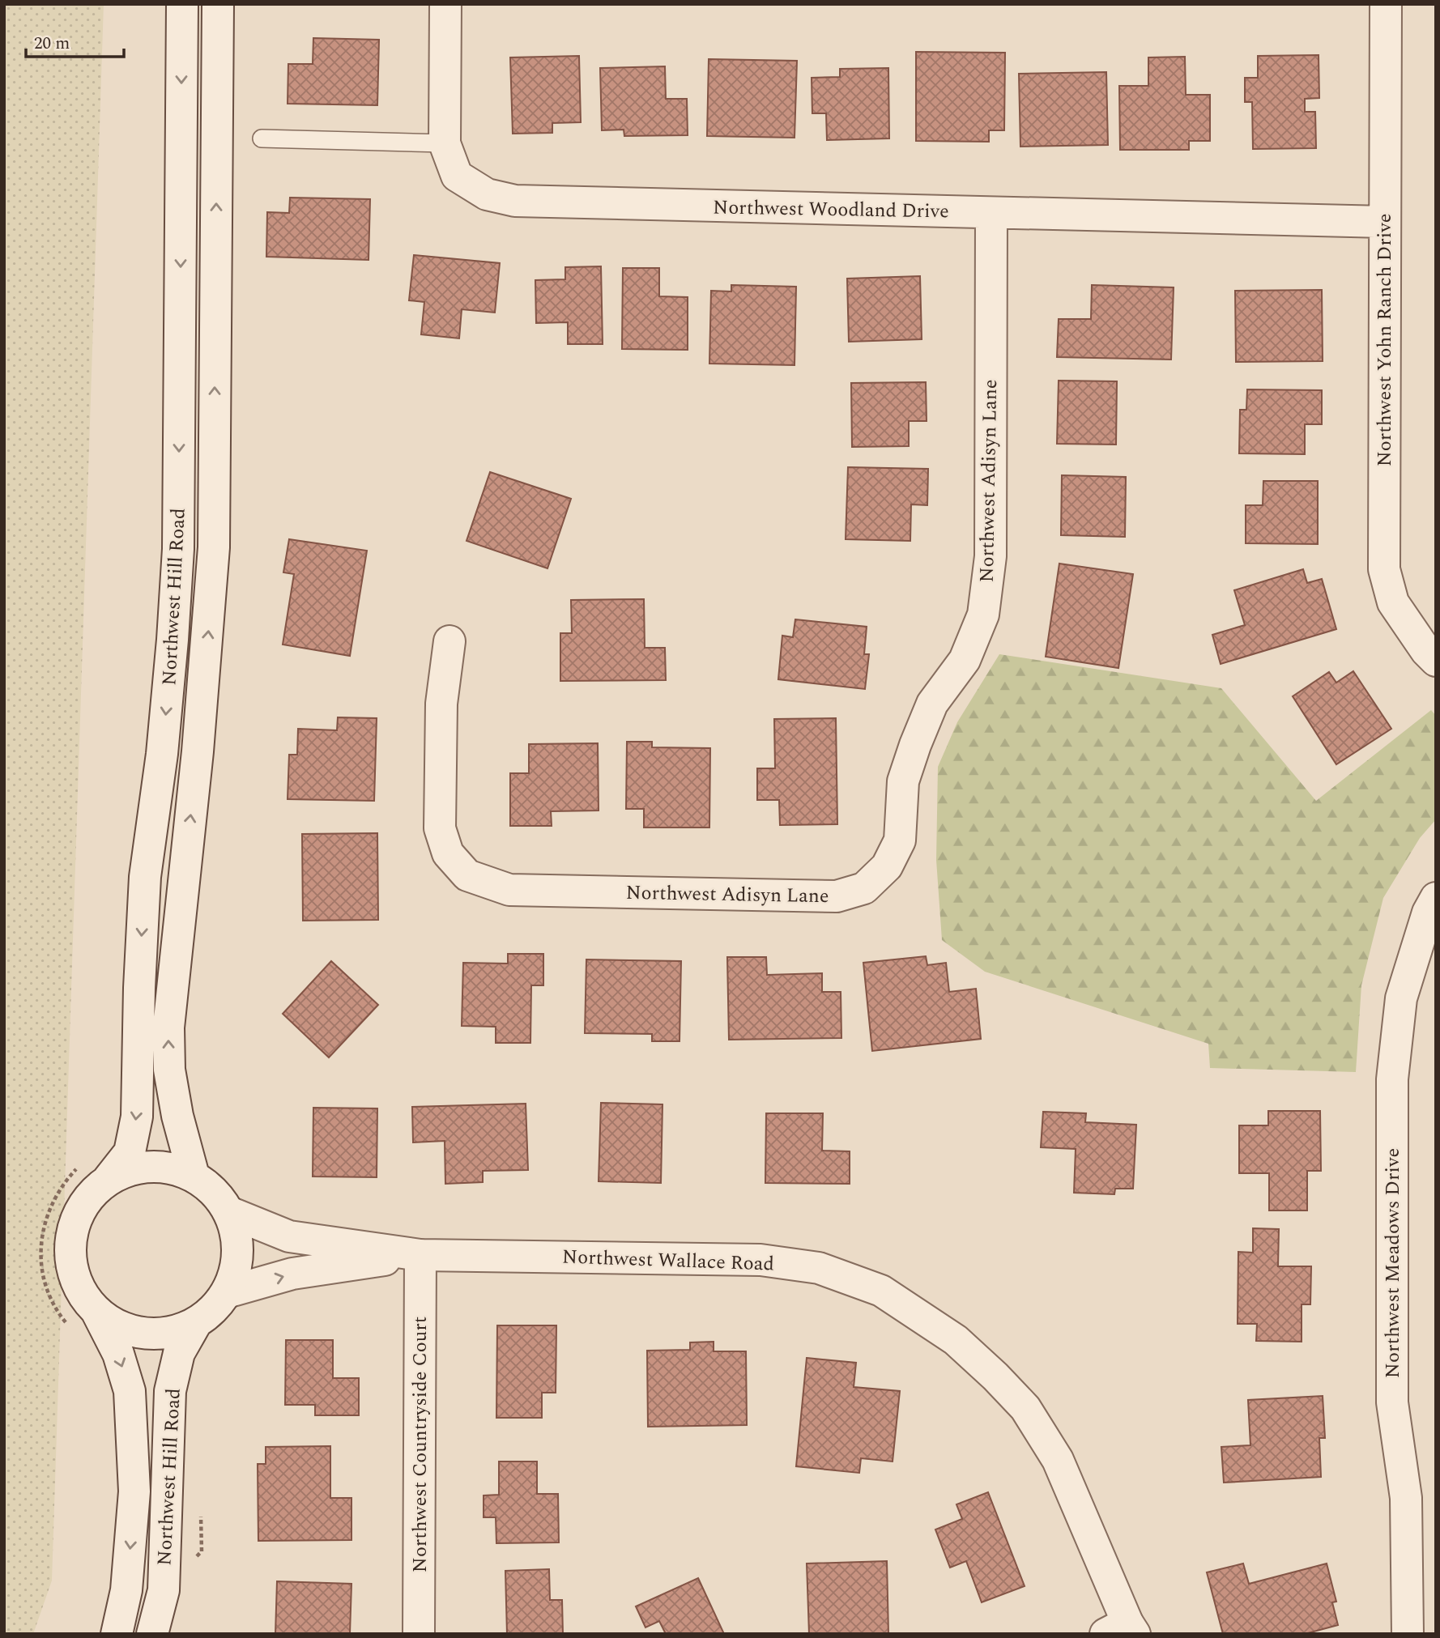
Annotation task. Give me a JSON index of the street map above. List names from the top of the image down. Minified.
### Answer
{"streets":{"street":["Northwest Woodland Drive","Northwest Yohn Ranch Drive","Northwest Adisyn Lane","Northwest Hill Road","Northwest Wallace Road","Northwest Meadows Drive","Northwest Countryside Court"]},"crossings":[["Northwest Woodland Drive","Northwest Yohn Ranch Drive"],["Northwest Woodland Drive","Northwest Adisyn Lane"],["Northwest Hill Road","Northwest Wallace Road"],["Northwest Wallace Road","Northwest Countryside Court"]],"scale_bar":"20 m"}
